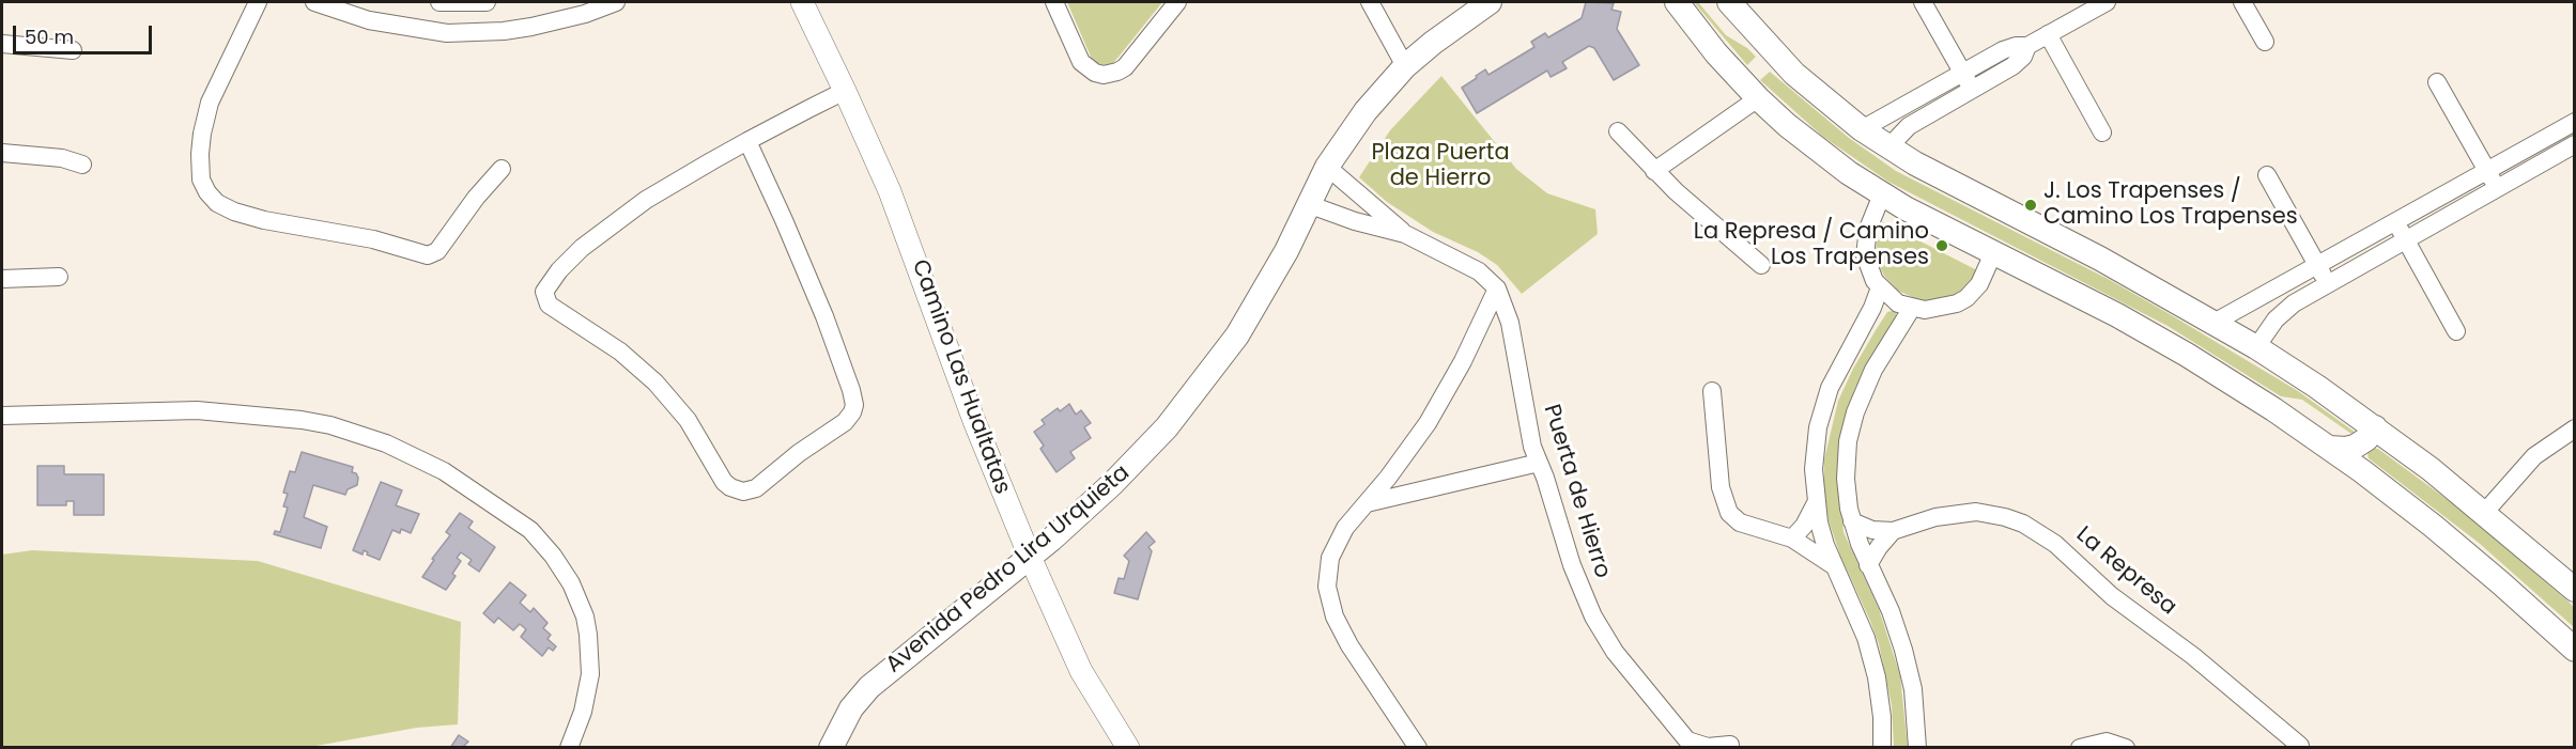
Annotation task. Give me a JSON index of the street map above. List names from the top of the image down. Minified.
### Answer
{"streets":{"main road":["Avenida Pedro Lira Urquieta"],"street":["Camino Las Hualtatas","Puerta de Hierro","La Represa"]},"crossings":[["Camino Las Hualtatas","Avenida Pedro Lira Urquieta"],["Puerta de Hierro","Avenida Pedro Lira Urquieta"]],"parks":["Plaza Puerta de Hierro"],"places":["J. Los Trapenses / Camino Los Trapenses","La Represa / Camino Los Trapenses"],"scale_bar":"50 m"}
